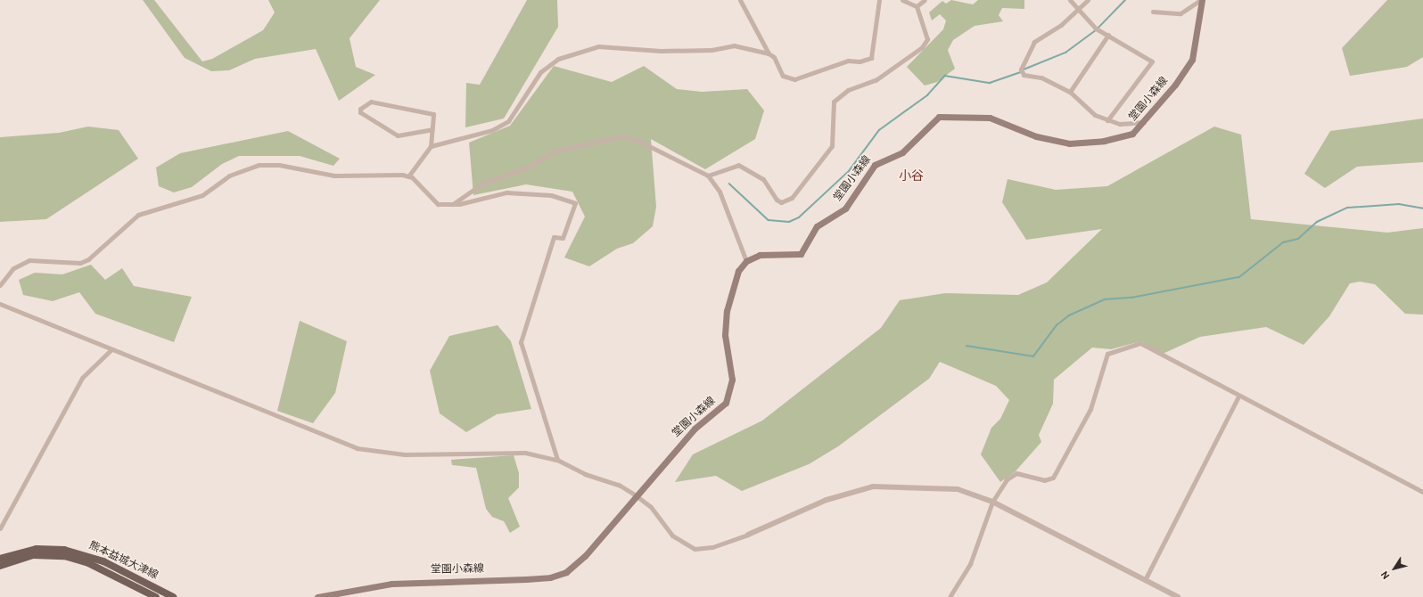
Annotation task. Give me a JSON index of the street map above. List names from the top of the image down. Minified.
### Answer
{"streets":{"main road":["堂園小森線","熊本益城大津線"]},"districts":["小谷"],"north":"bottom left"}
